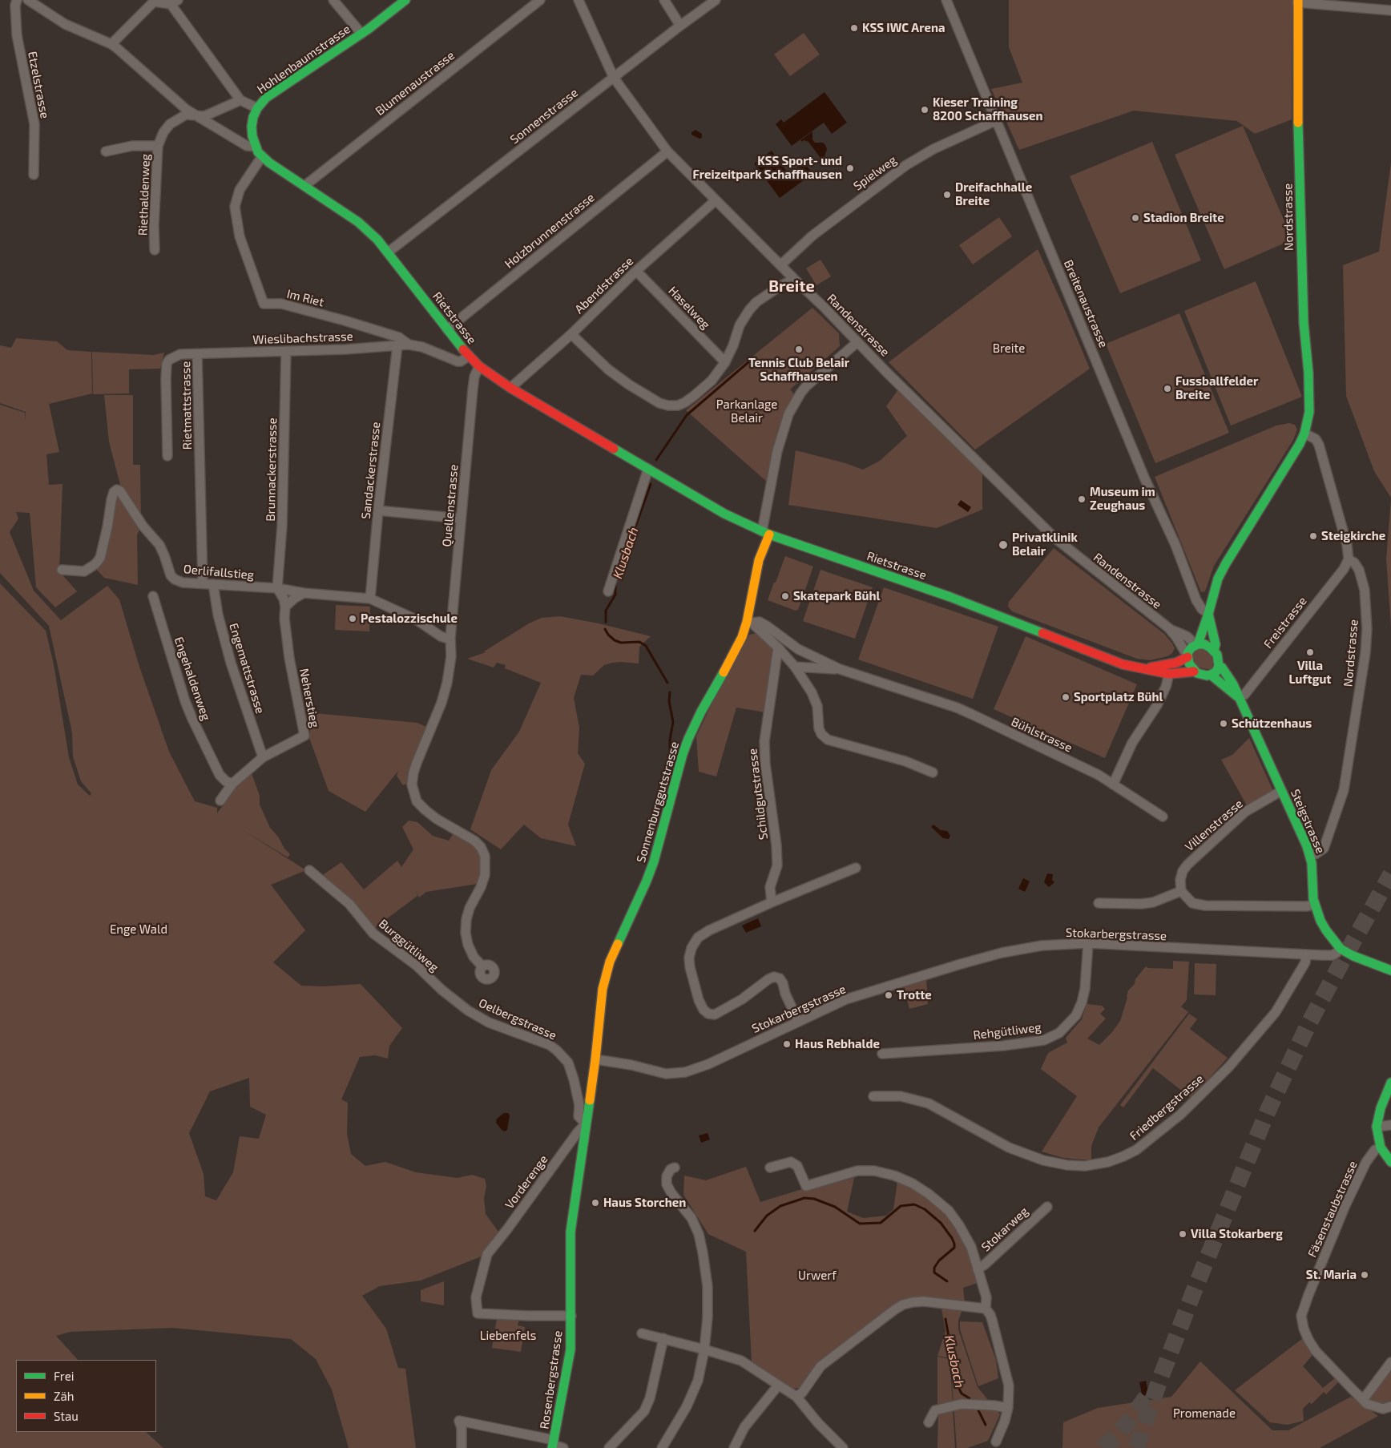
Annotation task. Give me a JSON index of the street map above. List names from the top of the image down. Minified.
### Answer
{"streets":{"street":["Hohlenbaumstrasse","Blumenaustrasse","Etzelstrasse","Sonnenstrasse","Spielweg","Riethaldenweg","Nordstrasse","Holzbrunnenstrasse","Abendstrasse","Im Riet","Breitenaustrasse","Haselweg","Rietstrasse","Randenstrasse","Wieslibachstrasse","Rietmattstrasse","Brunnackerstrasse","Sandackerstrasse","Quellenstrasse","Oerlifallstieg","Freistrasse","Engemattstrasse","Engehaldenweg","Neherstieg","Bühlstrasse","Schildgutstrasse","Sonnenburggutstrasse","Steigstrasse","Villenstrasse","Stokarbergstrasse","Burggütliweg","Oelbergstrasse","Rehgütliweg","Friedbergstrasse","Vorderenge","Fäsenstaubstrasse","Stokarweg","Rosenbergstrasse"]},"crossings":[["Hohlenbaumstrasse","Im Riet"],["Hohlenbaumstrasse","Rietstrasse"],["Blumenaustrasse","Rietstrasse"],["Sonnenstrasse","Rietstrasse"],["Sonnenstrasse","Randenstrasse"],["Spielweg","Breitenaustrasse"],["Spielweg","Randenstrasse"],["Nordstrasse","Breitenaustrasse"],["Nordstrasse","Rietstrasse"],["Nordstrasse","Randenstrasse"],["Nordstrasse","Freistrasse"],["Nordstrasse","Steigstrasse"],["Holzbrunnenstrasse","Rietstrasse"],["Holzbrunnenstrasse","Randenstrasse"],["Abendstrasse","Haselweg"],["Abendstrasse","Rietstrasse"],["Abendstrasse","Randenstrasse"],["Im Riet","Rietstrasse"],["Im Riet","Wieslibachstrasse"],["Rietstrasse","Randenstrasse"],["Rietstrasse","Quellenstrasse"],["Rietstrasse","Sonnenburggutstrasse"],["Rietstrasse","Steigstrasse"],["Randenstrasse","Sonnenburggutstrasse"],["Randenstrasse","Steigstrasse"],["Wieslibachstrasse","Rietmattstrasse"],["Wieslibachstrasse","Brunnackerstrasse"],["Wieslibachstrasse","Sandackerstrasse"],["Rietmattstrasse","Oerlifallstieg"],["Brunnackerstrasse","Oerlifallstieg"],["Brunnackerstrasse","Neherstieg"],["Sandackerstrasse","Oerlifallstieg"],["Quellenstrasse","Oerlifallstieg"],["Oerlifallstieg","Engemattstrasse"],["Oerlifallstieg","Neherstieg"],["Freistrasse","Steigstrasse"],["Engemattstrasse","Neherstieg"],["Engehaldenweg","Neherstieg"],["Bühlstrasse","Sonnenburggutstrasse"],["Sonnenburggutstrasse","Stokarbergstrasse"],["Steigstrasse","Villenstrasse"],["Steigstrasse","Stokarbergstrasse"],["Stokarbergstrasse","Rehgütliweg"],["Stokarbergstrasse","Friedbergstrasse"],["Burggütliweg","Oelbergstrasse"],["Oelbergstrasse","Vorderenge"],["Vorderenge","Rosenbergstrasse"]],"districts":["Breite"],"water":["Klusbach"],"parks":["Breite","Parkanlage Belair","Enge Wald","Urwerf","Liebenfels","Promenade"],"places":["KSS IWC Arena","Kieser Training 8200 Schaffhausen","KSS Sport- und Freizeitpark Schaffhausen","Dreifachhalle Breite","Stadion Breite","Tennis Club Belair Schaffhausen","Fussballfelder Breite","Museum im Zeughaus","Steigkirche","Privatklinik Belair","Skatepark Bühl","Pestalozzischule","Villa Luftgut","Sportplatz Bühl","Schützenhaus","Trotte","Haus Rebhalde","Haus Storchen","Villa Stokarberg","St. Maria"],"legend":["Frei","Zäh","Stau"]}
